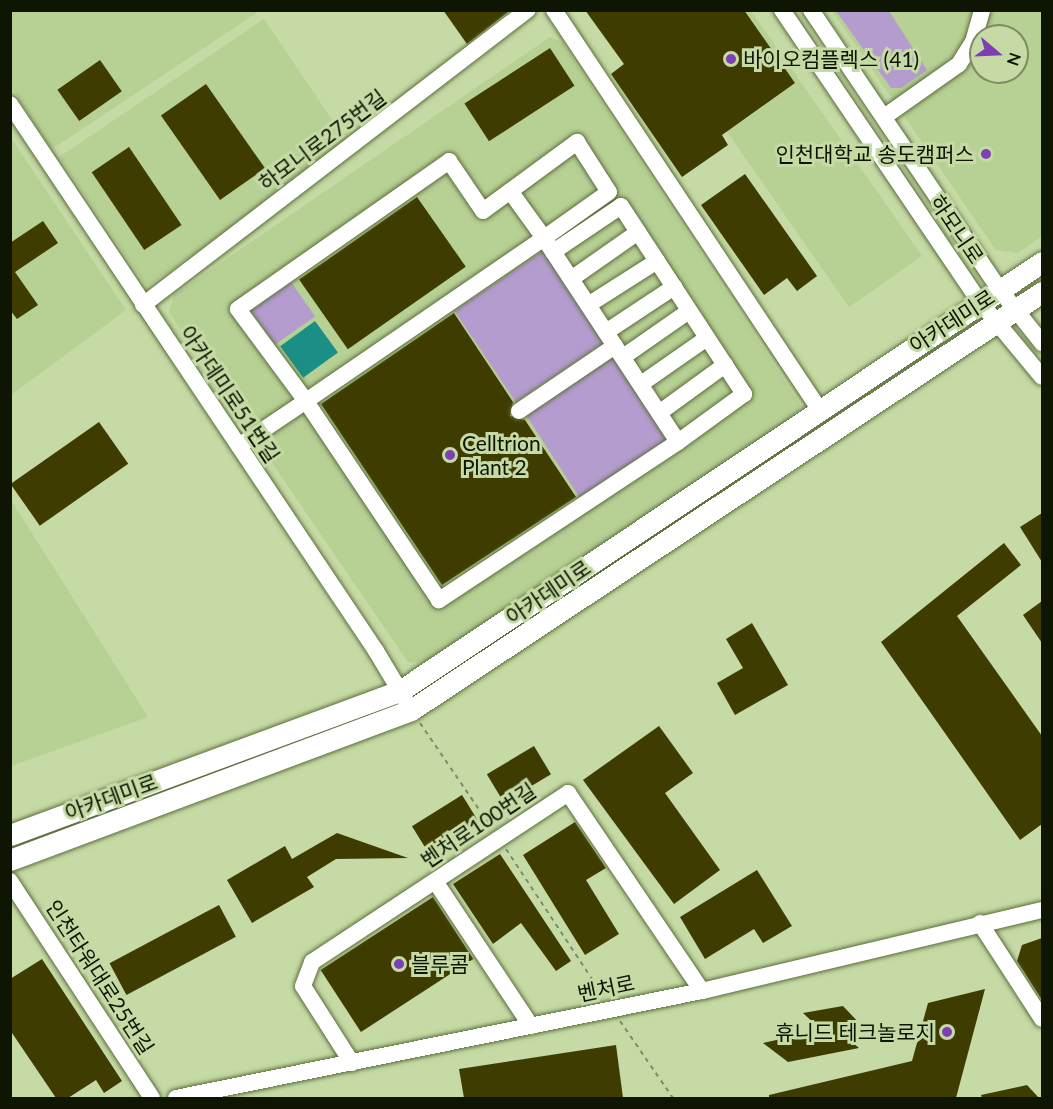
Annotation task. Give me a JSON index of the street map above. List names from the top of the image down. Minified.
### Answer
{"streets":{"main road":["아카데미로"],"street":["하모니로275번길","하모니로","아카데미로51번길","벤처로100번길","인천타워대로25번길","벤처로"]},"crossings":[["하모니로275번길","아카데미로51번길"],["하모니로","아카데미로"],["아카데미로","아카데미로51번길"],["벤처로100번길","벤처로"]],"places":["바이오컴플렉스 (41)","인천대학교 송도캠퍼스","Celltrion Plant 2","블루콤","휴니드 테크놀로지"],"north":"right"}
